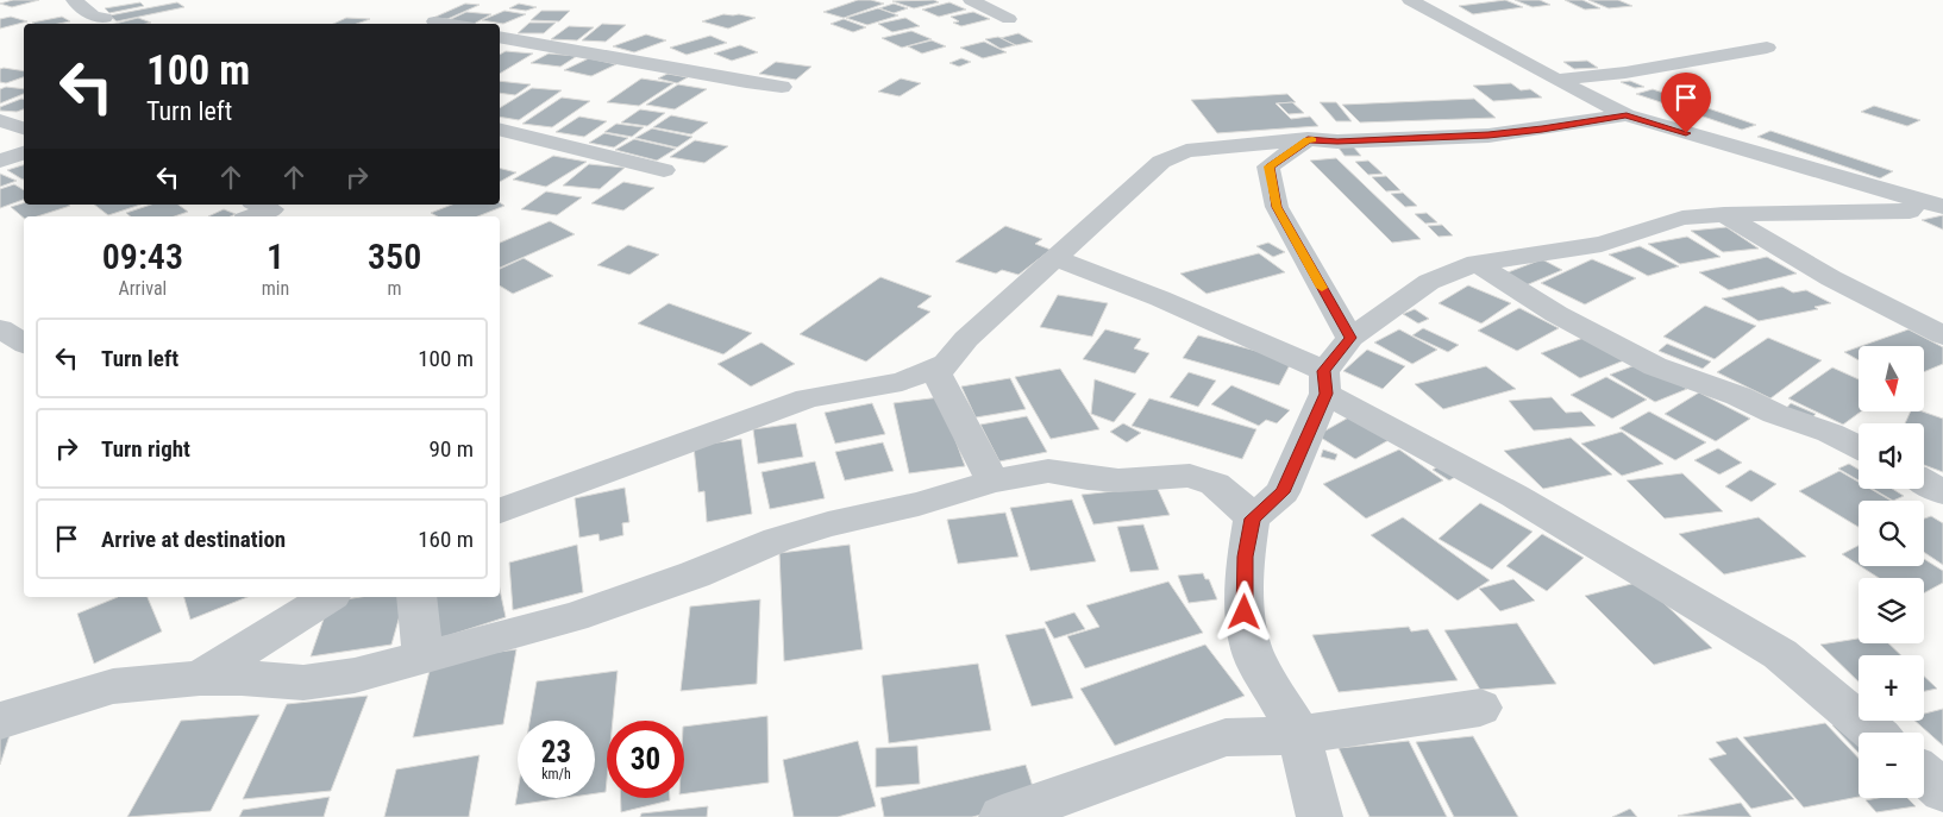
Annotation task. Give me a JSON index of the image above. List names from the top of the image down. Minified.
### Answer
{"north":"bottom","page":{"turn":["100 m","Turn left"],"eta":["09:43","Arrival","1","min","350","m"],"list":[{"name":"Turn left","value":"100 m"},{"name":"Turn right","value":"90 m"},{"name":"Arrive at destination","value":"160 m"}],"map_buttons":["+","−"],"speed":"23 km/h","limit":"30"}}
